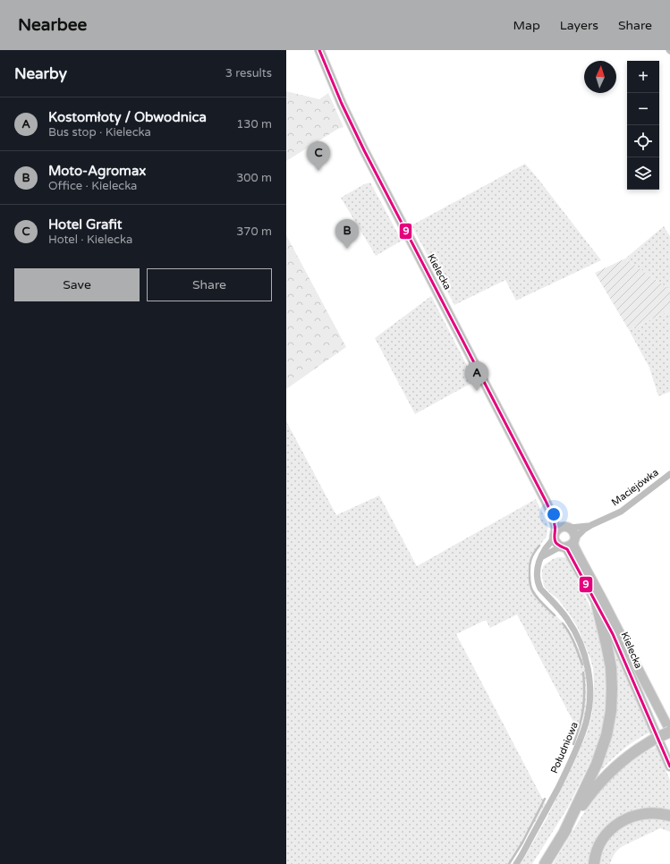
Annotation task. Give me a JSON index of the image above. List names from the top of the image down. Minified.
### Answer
{"streets":{"main road":["Kielecka"],"street":["Maciejówka","Południowa"]},"crossings":[["Kielecka","Maciejówka"],["Kielecka","Południowa"],["Maciejówka","Południowa"]],"lines":["transit line 9"],"north":"top","page":{"header":"Nearbee","nav":["Map","Layers","Share"],"heading":["Nearby","3 results"],"map_buttons":["+","−"],"list":[{"mark":"A","name":"Kostomłoty / Obwodnica","note":"Bus stop · Kielecka","value":"130 m"},{"mark":"B","name":"Moto-Agromax","note":"Office · Kielecka","value":"300 m"},{"mark":"C","name":"Hotel Grafit","note":"Hotel · Kielecka","value":"370 m"}],"pins":["C","B","A"],"buttons":["Save","Share"]}}
